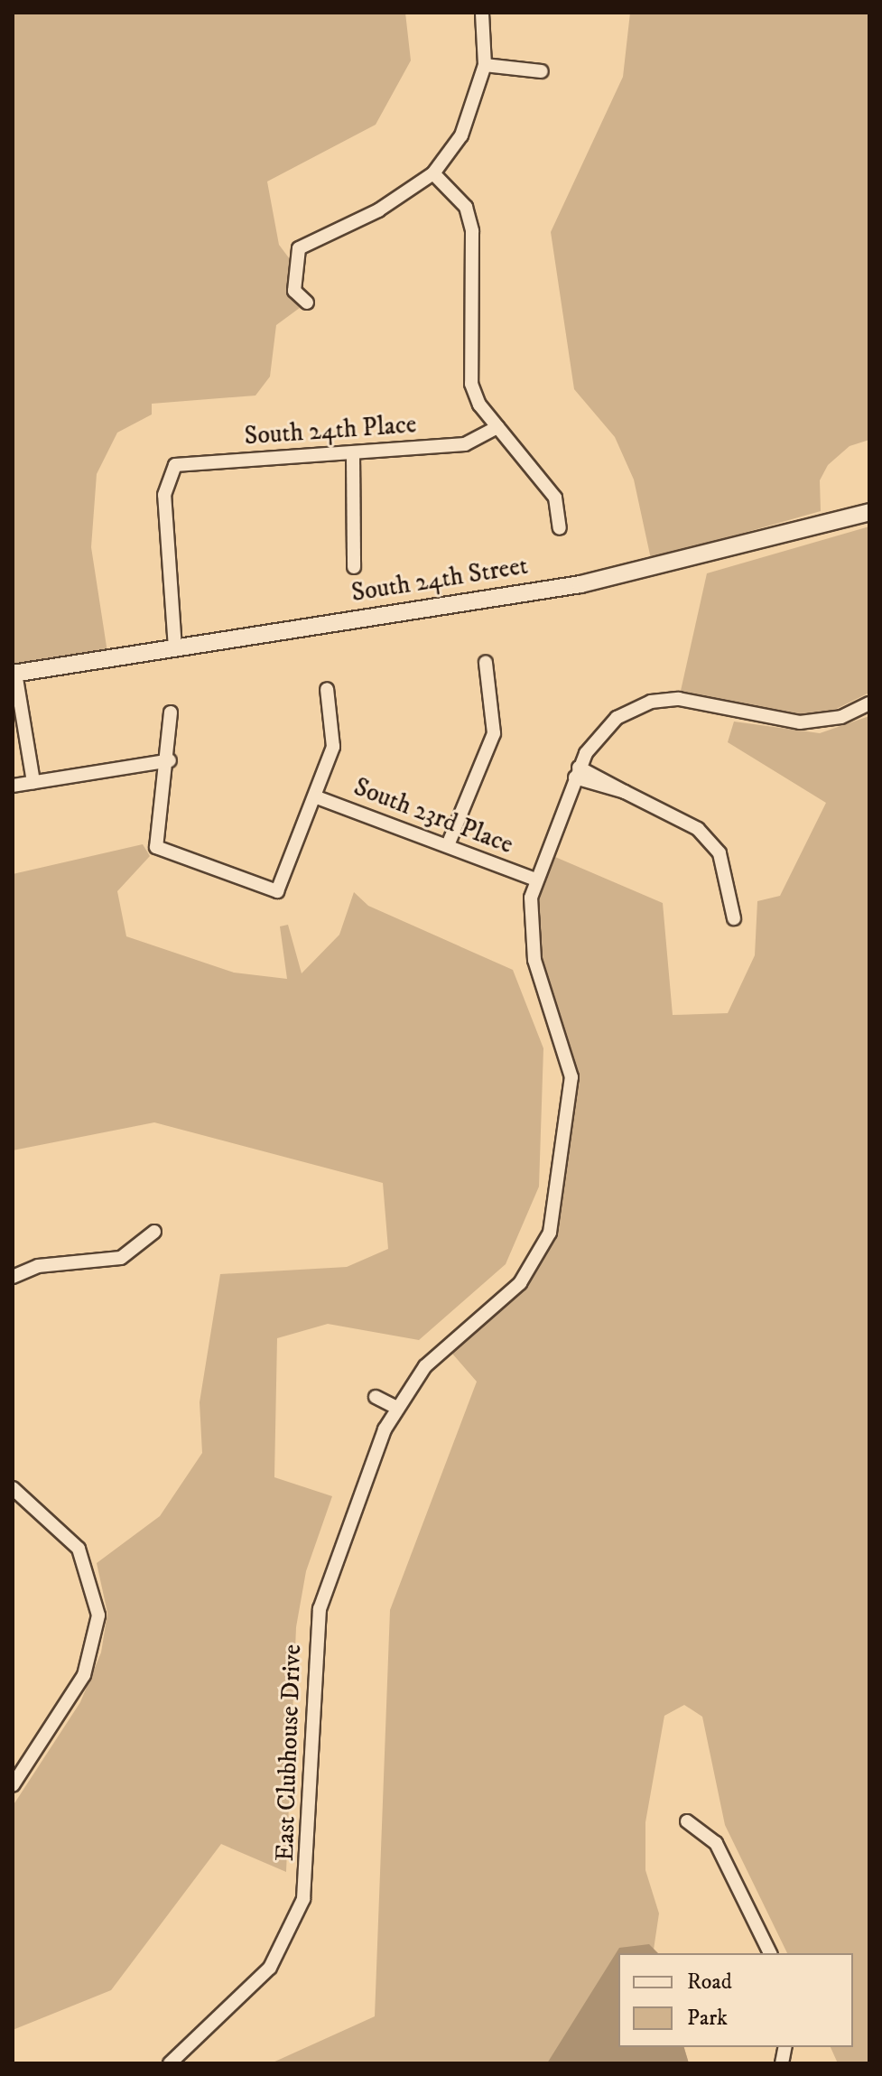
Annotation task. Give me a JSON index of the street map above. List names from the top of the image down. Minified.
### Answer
{"streets":{"street":["South 24th Place","South 24th Street","South 23rd Place","East Clubhouse Drive"]},"crossings":[["South 24th Place","South 24th Street"],["South 23rd Place","East Clubhouse Drive"]],"legend":["Road","Park"]}
